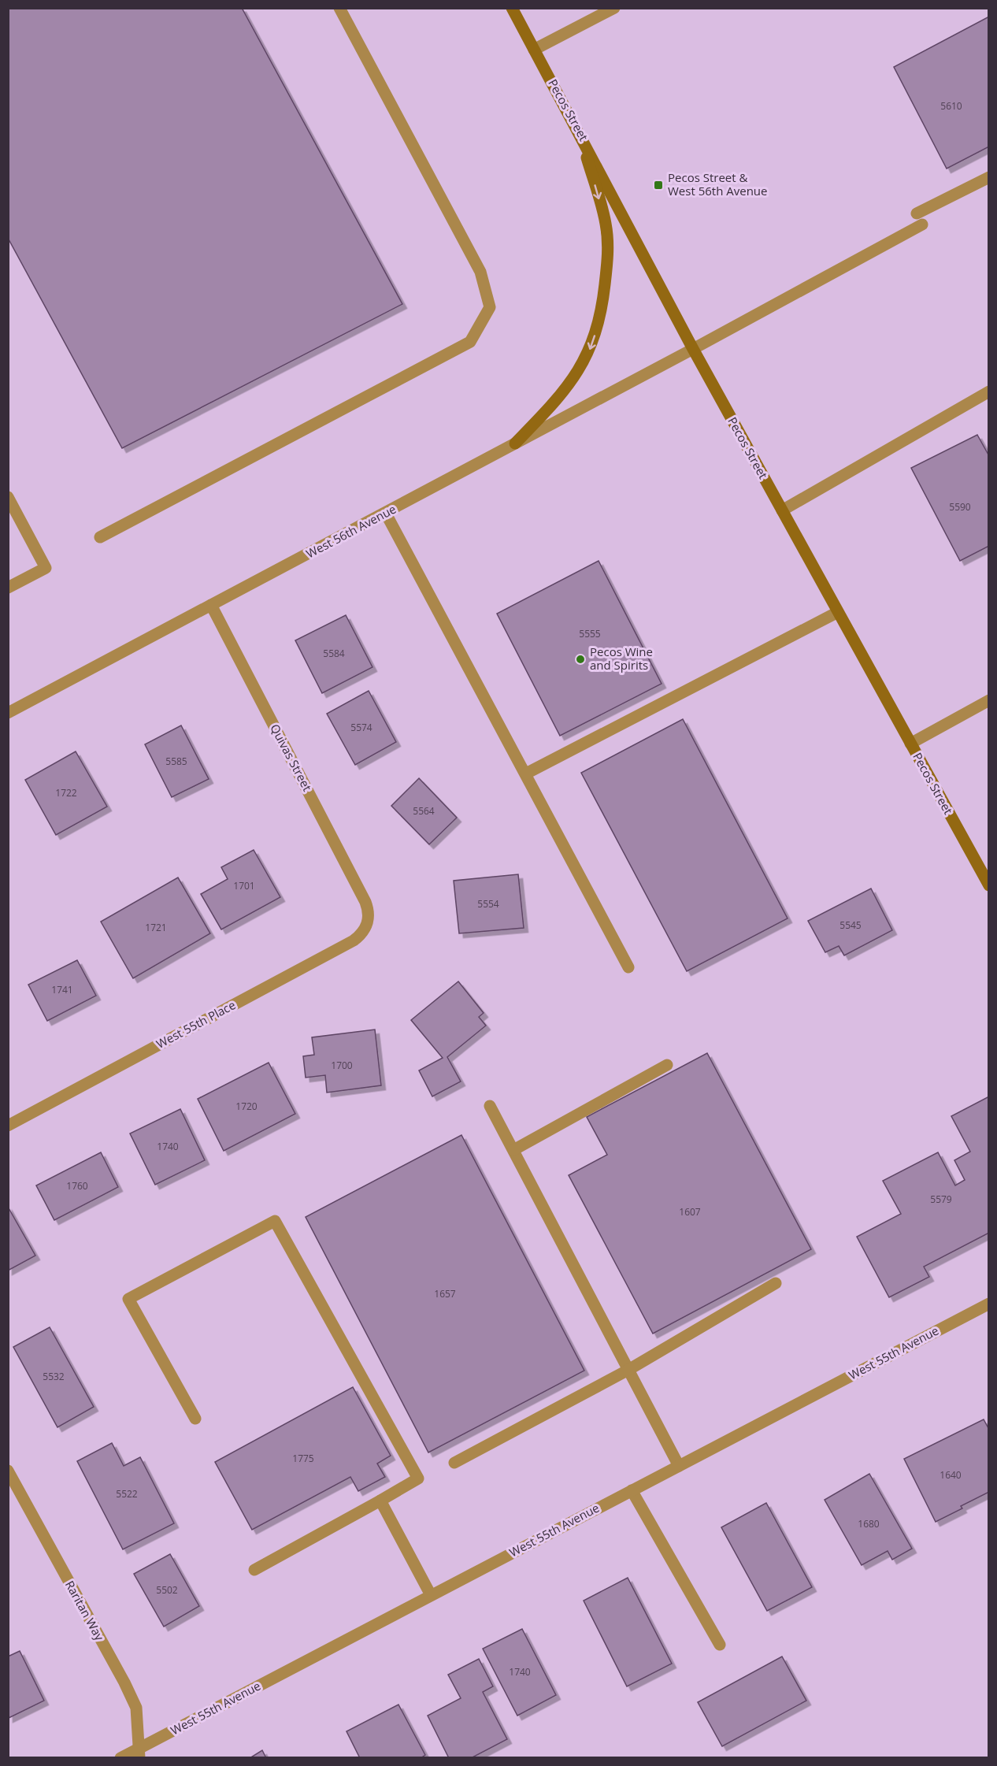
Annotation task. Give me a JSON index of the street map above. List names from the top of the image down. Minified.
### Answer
{"streets":{"main road":["Pecos Street"],"street":["West 56th Avenue","Quivas Street","West 55th Place","West 55th Avenue","Raritan Way"]},"crossings":[["Pecos Street","West 56th Avenue"],["West 56th Avenue","Quivas Street"],["Quivas Street","West 55th Place"],["West 55th Avenue","Raritan Way"]],"places":{"transit":["Pecos Street & West 56th Avenue"],"other":["Pecos Wine and Spirits"]},"house_numbers":["5610","5590","5555","5584","5574","5585","1722","5564","1701","5554","5545","1721","1741","1700","1720","1740","1760","5579","1607","1657","5532","1775","1640","5522","1680","5502","1740"]}
